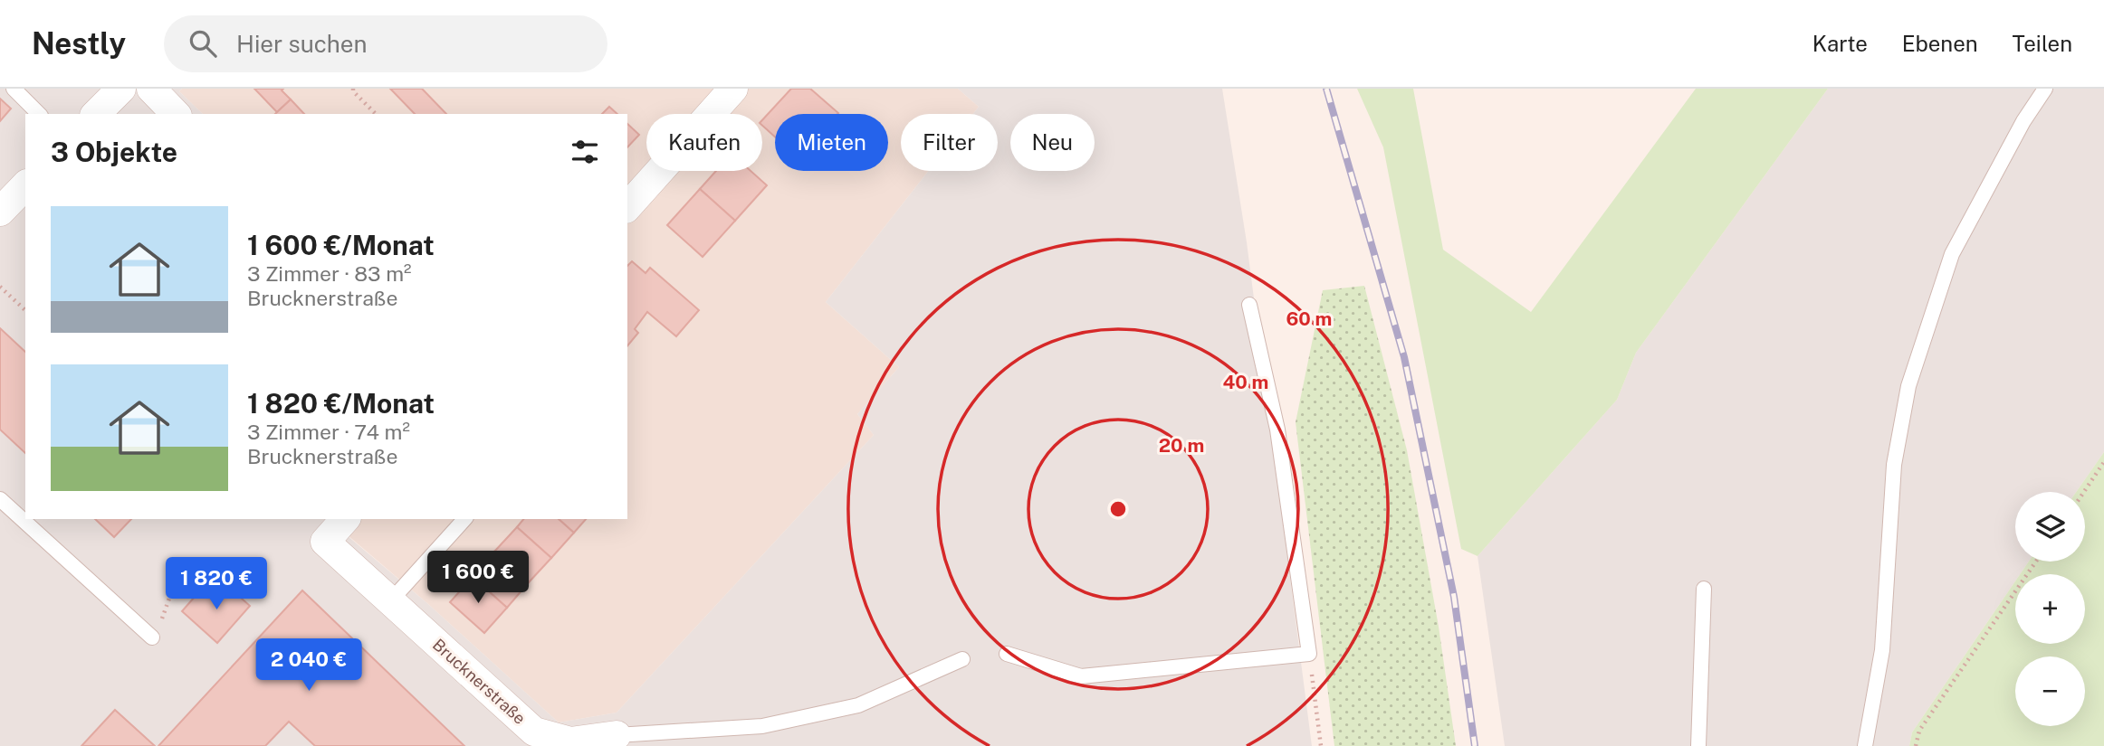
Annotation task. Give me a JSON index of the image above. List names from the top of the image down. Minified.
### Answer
{"streets":{"street":["Brucknerstraße"]},"page":{"header":"Nestly","search":"Hier suchen","nav":["Karte","Ebenen","Teilen"],"chip":["Kaufen","Mieten","Filter","Neu"],"heading":"3 Objekte","list":[{"name":"1 600 €/Monat","note":"3 Zimmer · 83 m² · Brucknerstraße"},{"name":"1 820 €/Monat","note":"3 Zimmer · 74 m² · Brucknerstraße"}],"map_buttons":["+","−"],"price":["1 600 €","1 820 €","2 040 €"]},"rings":["60 m","40 m","20 m"]}
